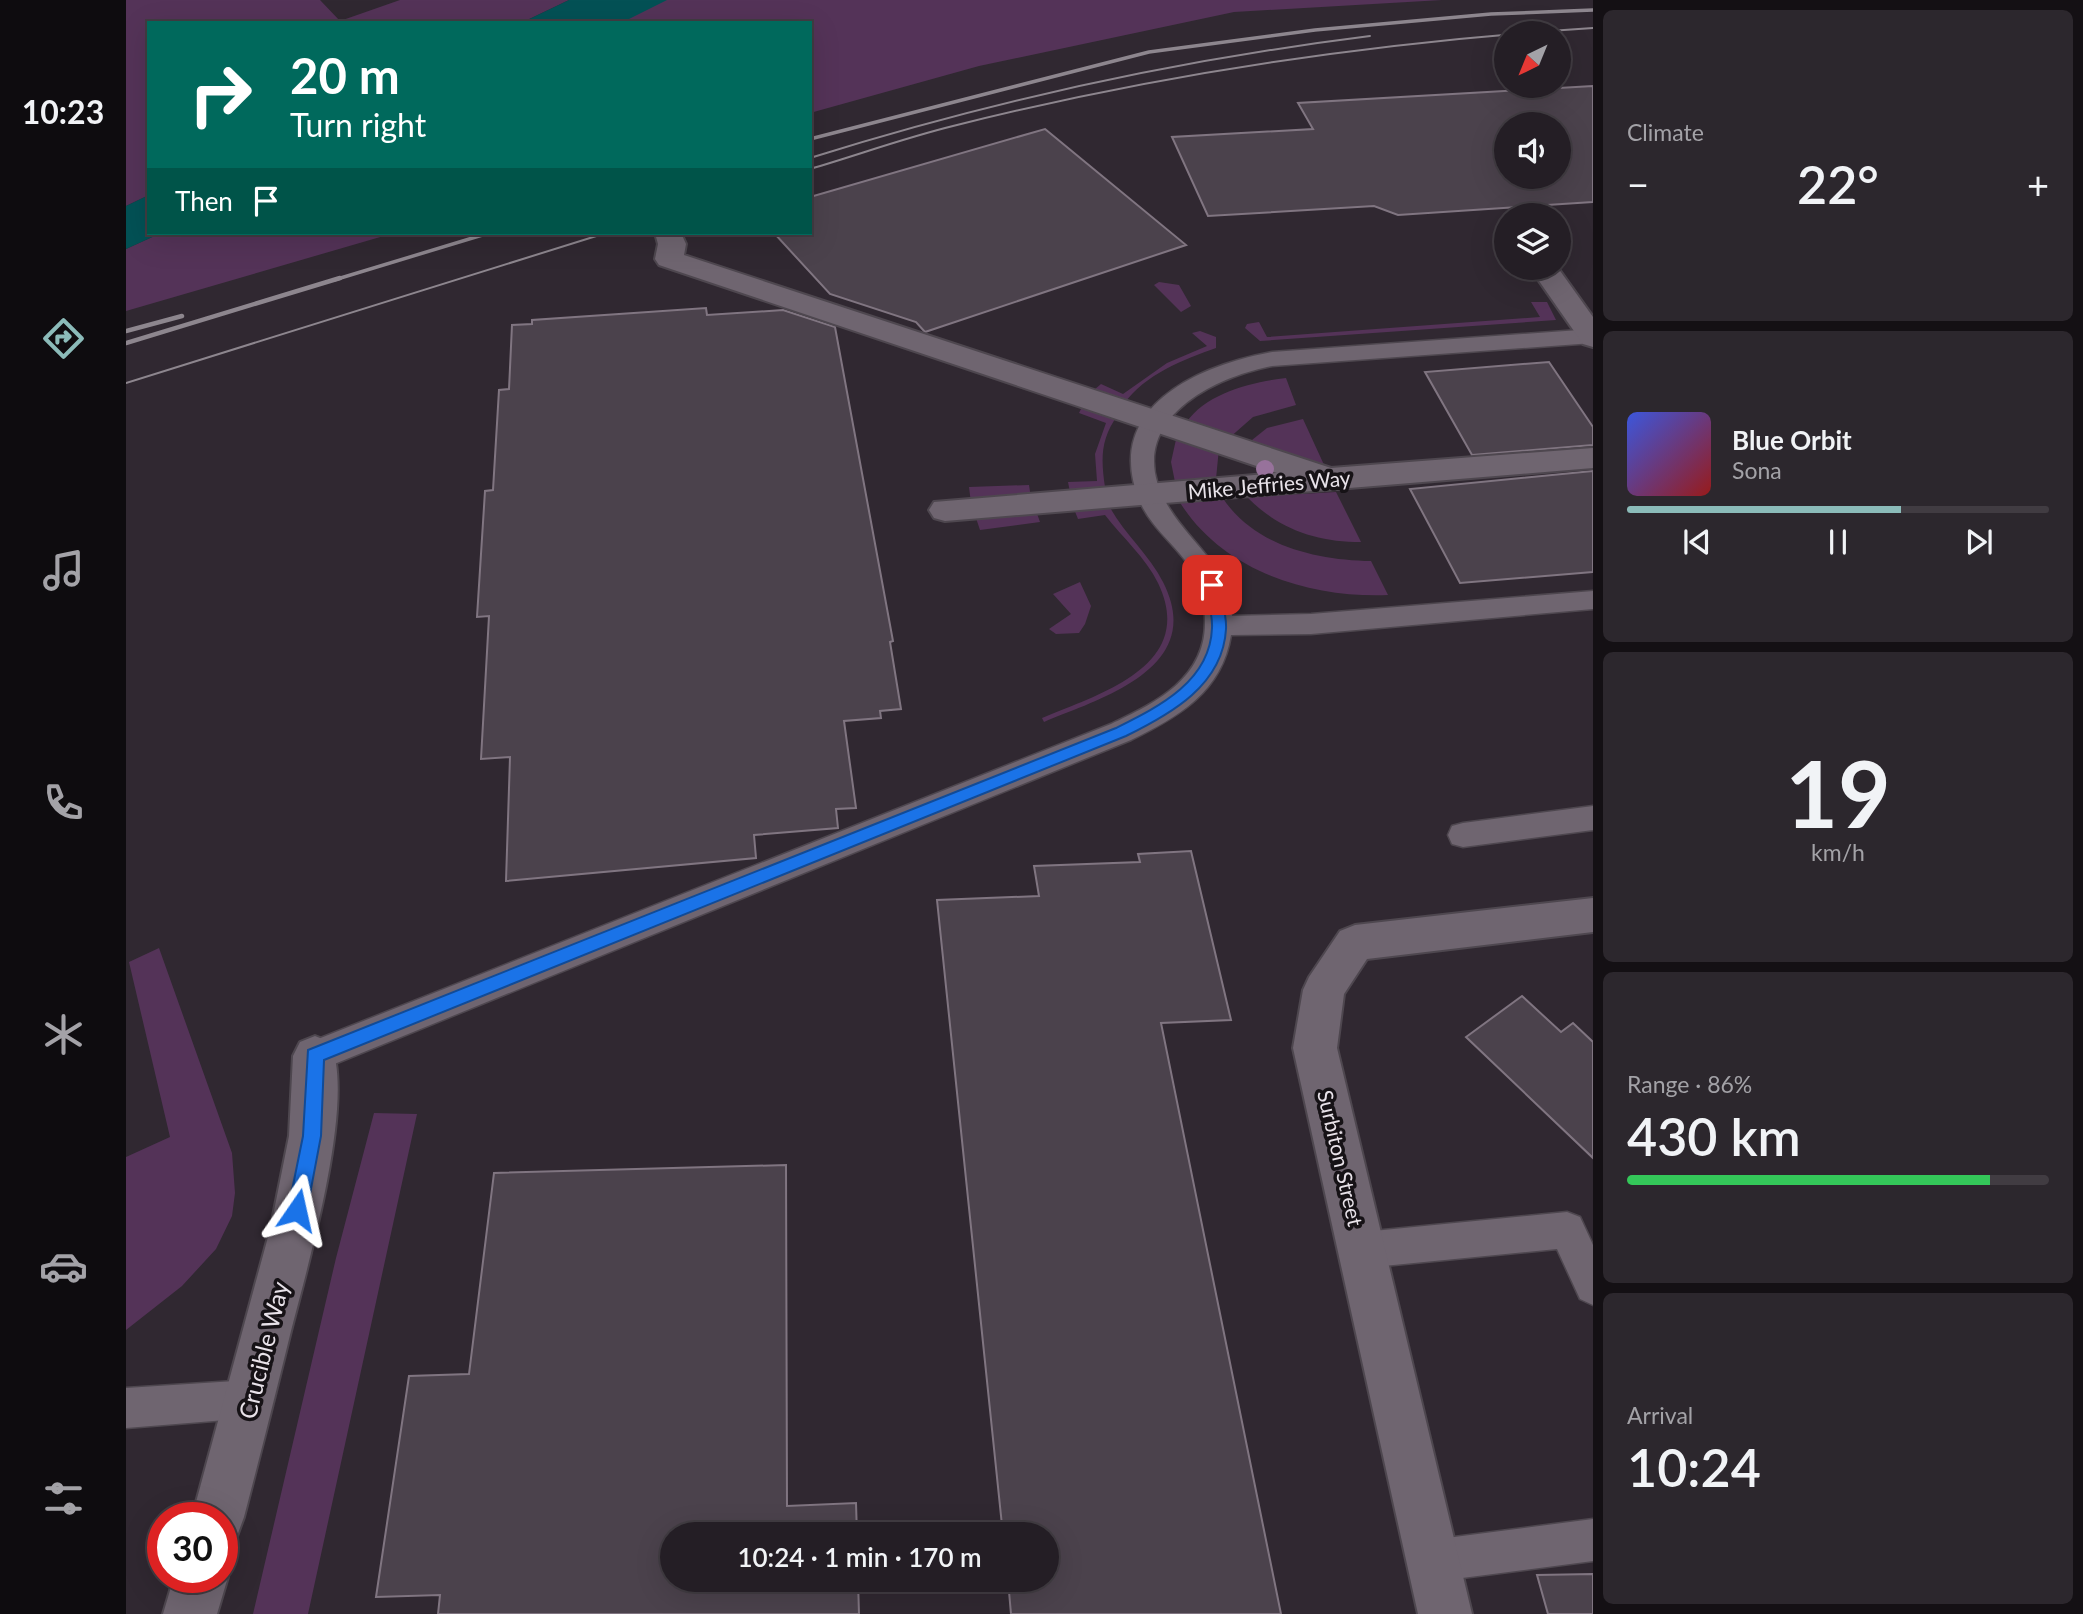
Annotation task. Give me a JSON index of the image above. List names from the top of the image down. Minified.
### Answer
{"streets":{"street":["Mike Jeffries Way","Surbiton Street","Crucible Way"]},"north":"bottom left","page":{"tabs":"10:23","tile":["Climate",["19","km/h"],["Range · 86%","430 km"],["Arrival","10:24"]],"turn":["20 m","Turn right"],"heat":["−","22°","+"],"then":"Then","song":["Blue Orbit","Sona"],"limit":"30","trip":"10:24 · 1 min · 170 m"}}
